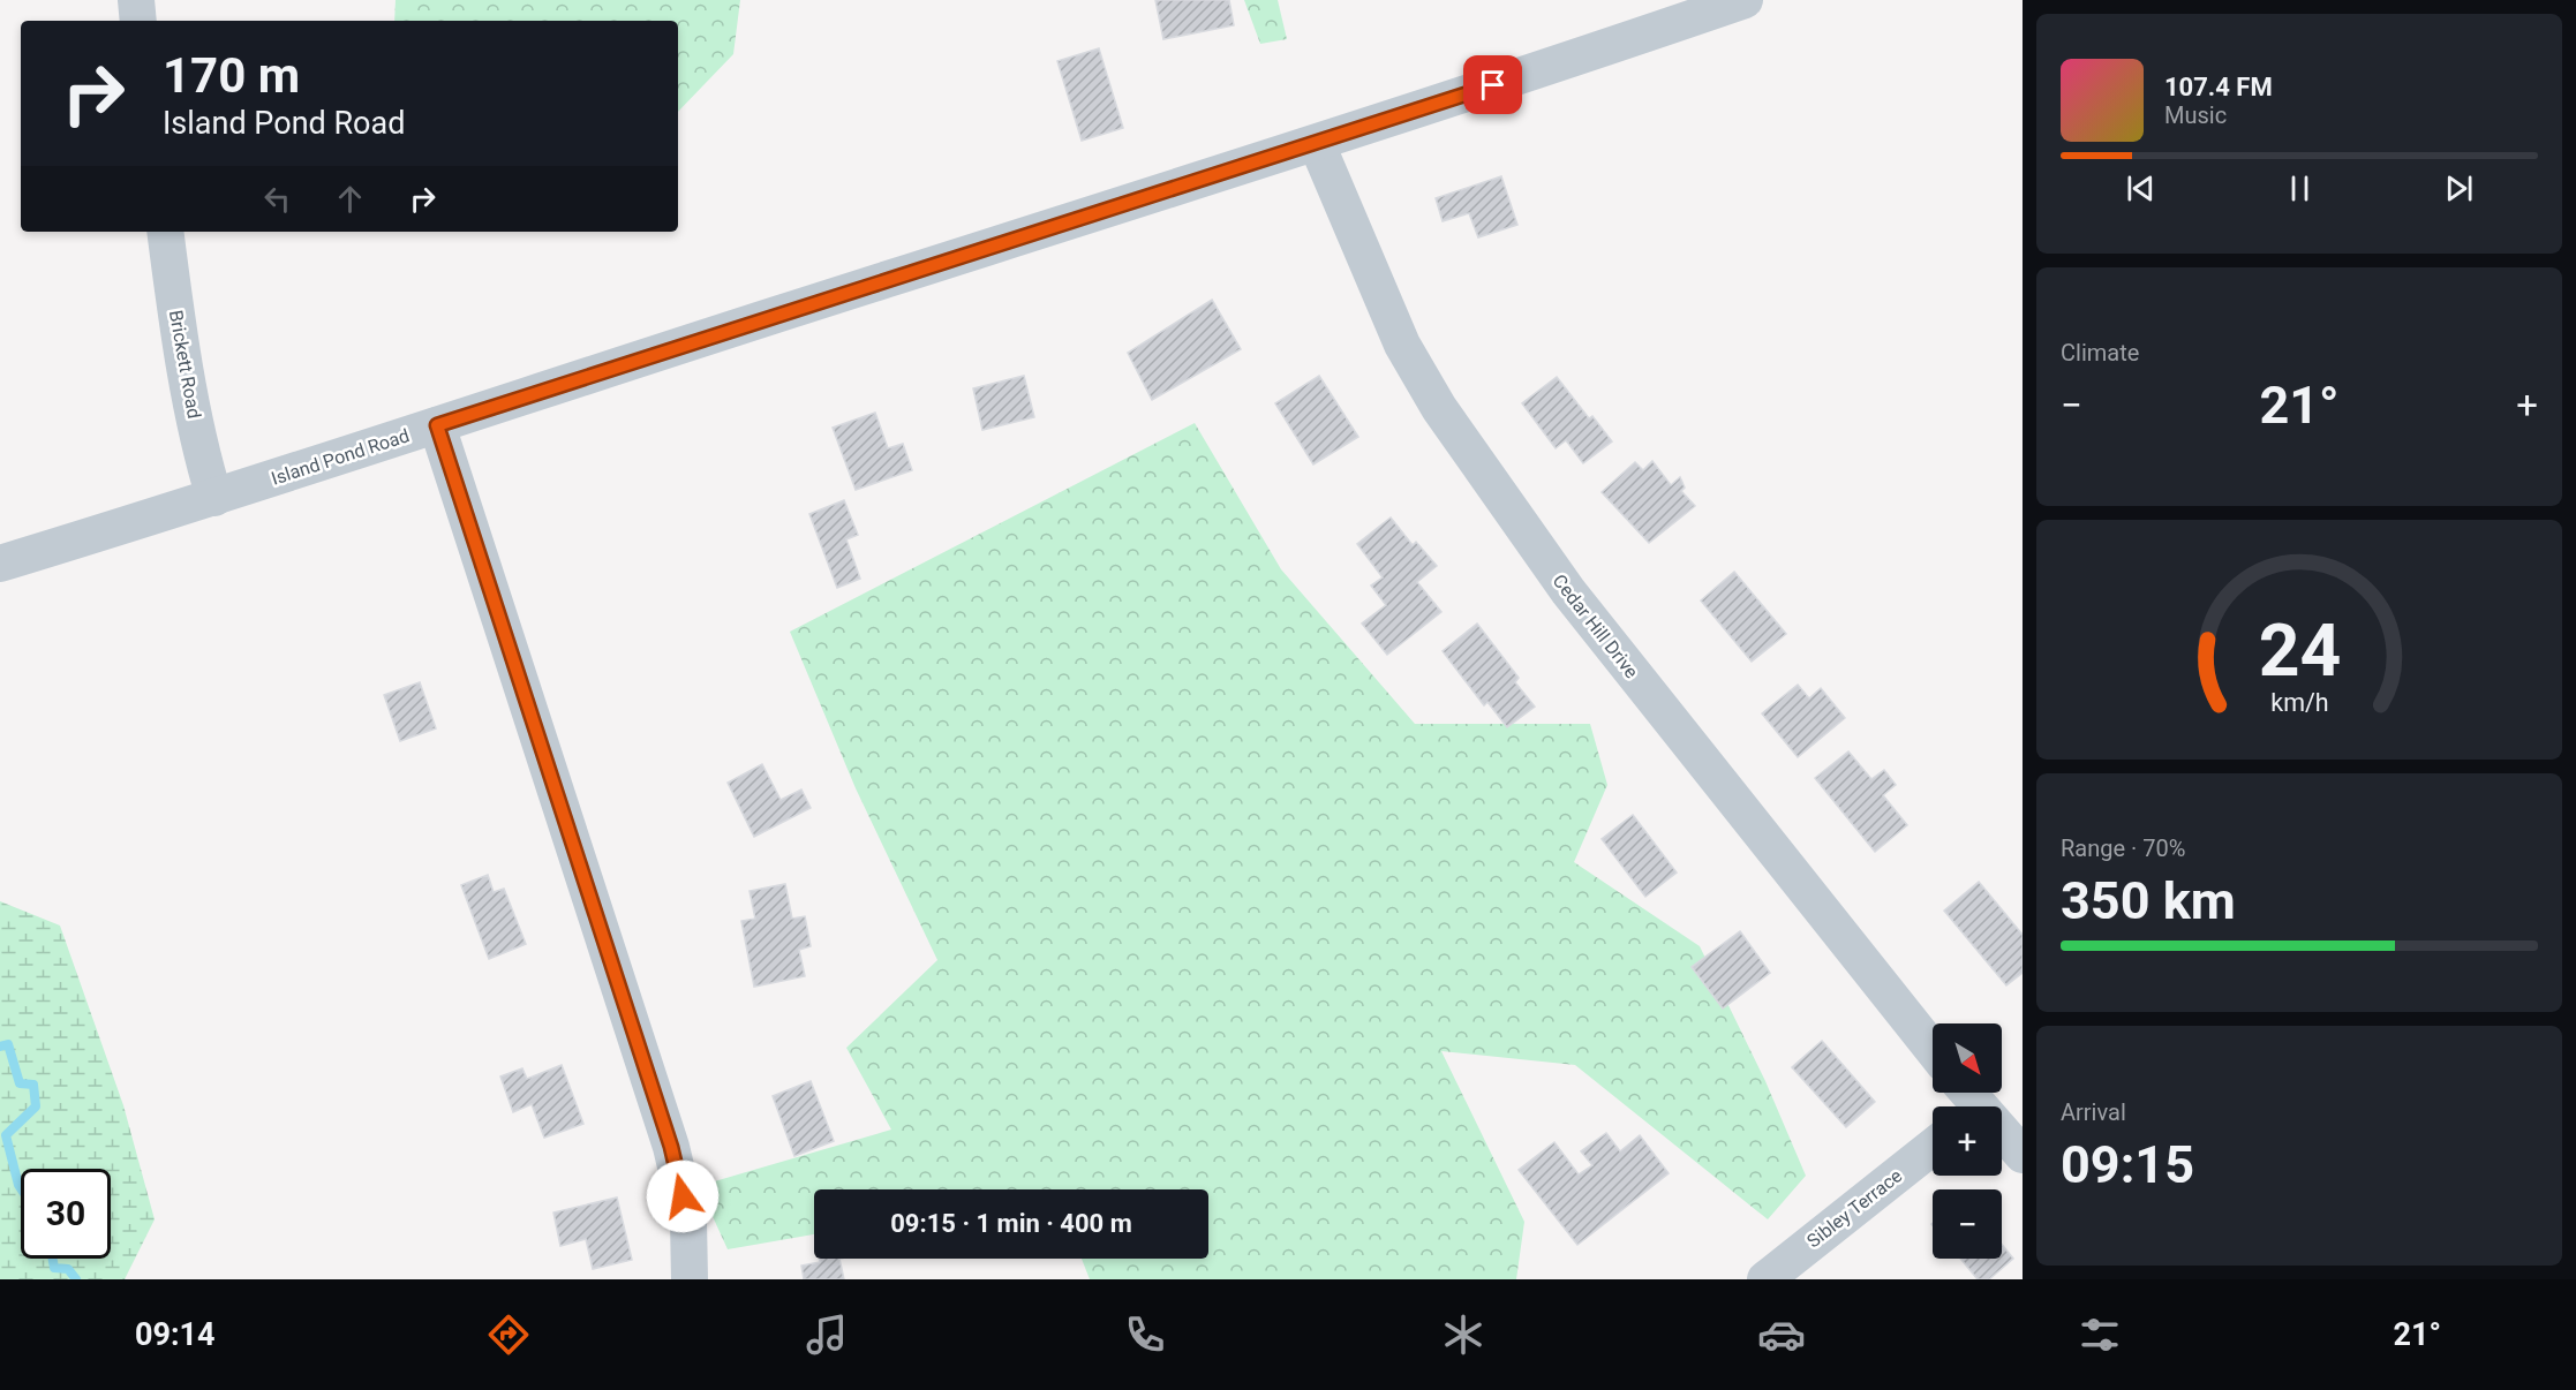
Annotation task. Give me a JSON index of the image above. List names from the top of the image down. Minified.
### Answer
{"streets":{"street":["Brickett Road","Island Pond Road","Cedar Hill Drive","Sibley Terrace"]},"crossings":[["Brickett Road","Island Pond Road"],["Island Pond Road","Cedar Hill Drive"]],"north":"bottom right","page":{"turn":["170 m","Island Pond Road"],"song":["107.4 FM","Music"],"tile":["Climate",["Range · 70%","350 km"],["Arrival","09:15"]],"heat":["−","21°","+"],"map_buttons":["+","−"],"limit":"30","trip":"09:15 · 1 min · 400 m","tabs":["09:14","21°"],"gauge":["24","km/h"]}}
